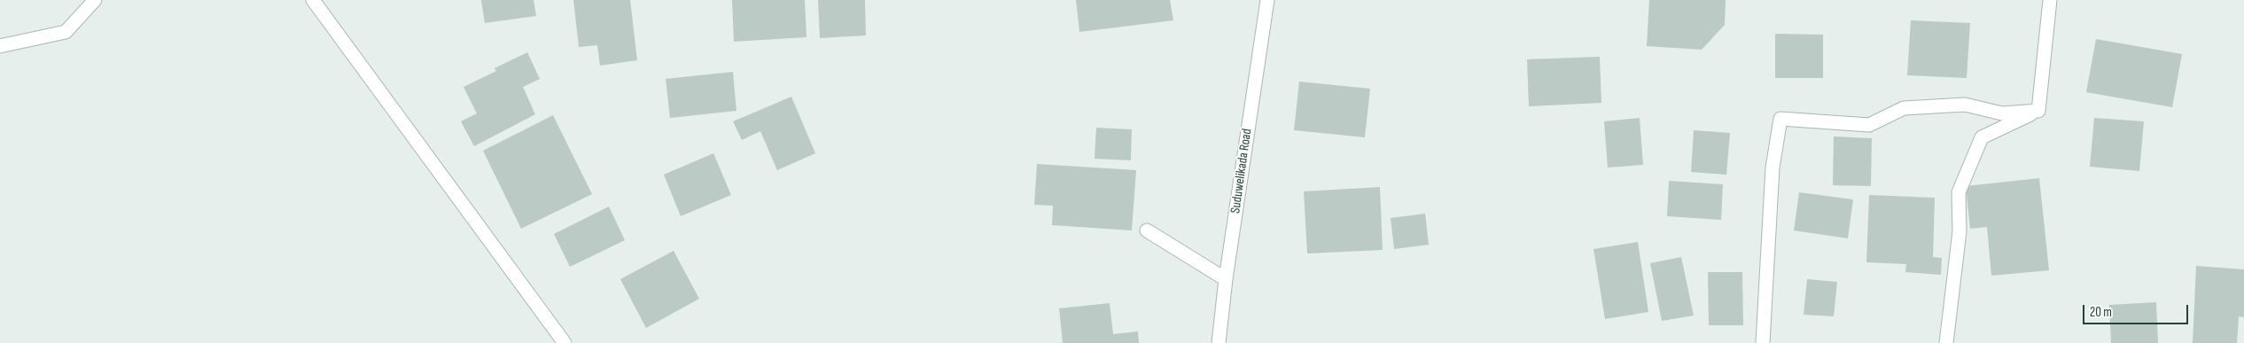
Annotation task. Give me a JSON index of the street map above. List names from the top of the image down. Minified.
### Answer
{"streets":{"street":["Suduwelikada Road"]},"scale_bar":"20 m"}
